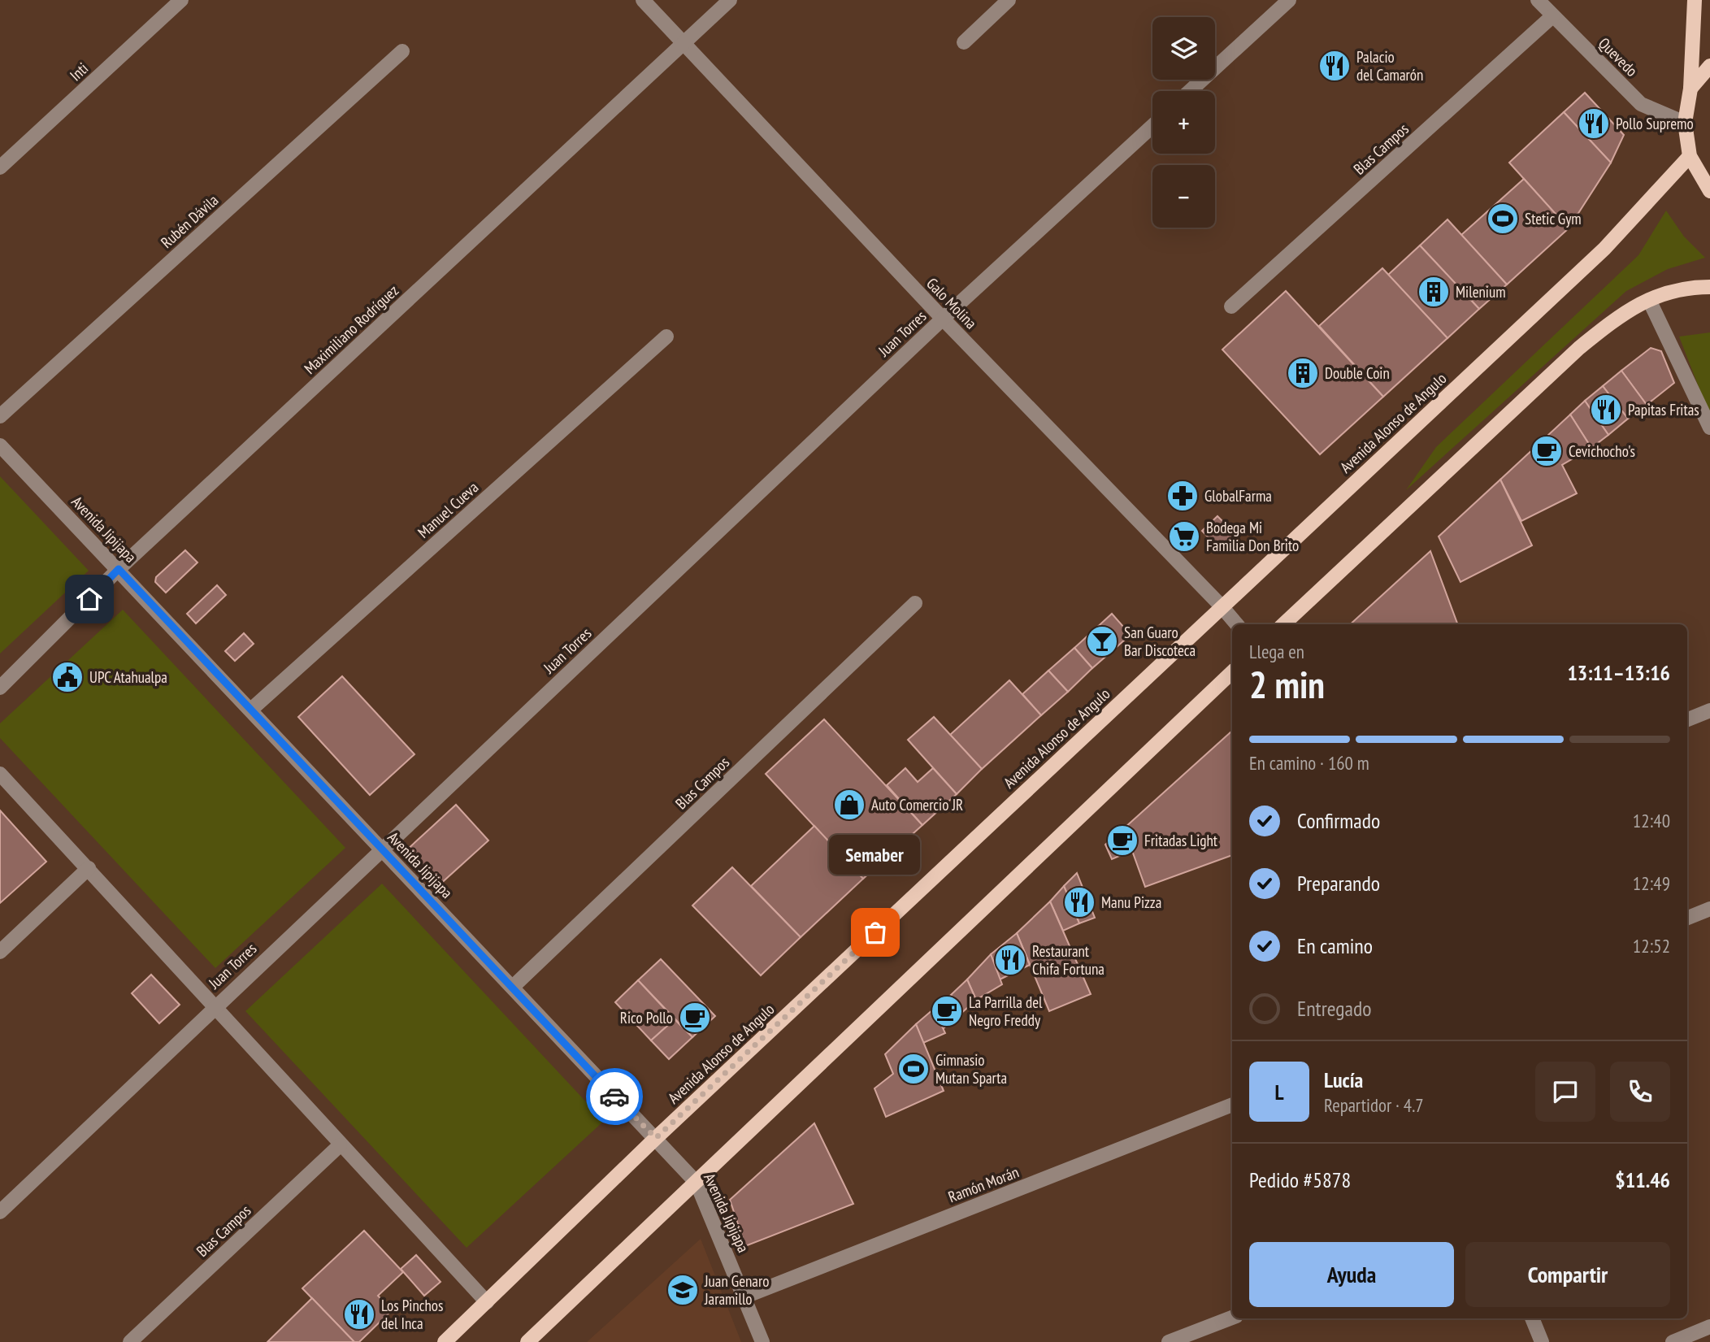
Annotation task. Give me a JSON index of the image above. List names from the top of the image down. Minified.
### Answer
{"streets":{"main road":["Avenida Alonso de Angulo"],"street":["Quevedo","Inti","Blas Campos","Rubén Dávila","Galo Molina","Maximiliano Rodríguez","Juan Torres","Manuel Cueva","Avenida Jipijapa","Ramón Morán"]},"crossings":[["Quevedo","Blas Campos"],["Blas Campos","Avenida Jipijapa"],["Galo Molina","Maximiliano Rodríguez"],["Galo Molina","Juan Torres"],["Galo Molina","Avenida Alonso de Angulo"],["Maximiliano Rodríguez","Avenida Jipijapa"],["Juan Torres","Avenida Jipijapa"],["Avenida Alonso de Angulo","Avenida Jipijapa"],["Manuel Cueva","Avenida Jipijapa"],["Avenida Jipijapa","Ramón Morán"]],"places":{"restaurant":["Palacio del Camarón","Pollo Supremo","Papitas Fritas","Manu Pizza","Restaurant Chifa Fortuna","Los Pinchos del Inca"],"sports":["Stetic Gym","Gimnasio Mutan Sparta"],"building":["Milenium","Double Coin"],"cafe":["Cevichocho's","Fritadas Light","La Parrilla del Negro Freddy","Rico Pollo"],"pharmacy":["GlobalFarma"],"supermarket":["Bodega Mi Familia Don Brito"],"bar":["San Guaro Bar Discoteca"],"public building":["UPC Atahualpa"],"shop":["Auto Comercio JR"],"other":["Semaber"],"school or university":["Juan Genaro Jaramillo"]},"page":{"map_buttons":["+","−"],"heading":["2 min","Llega en","13:11–13:16"],"panel":["Lucía","Repartidor · 4.7","Pedido #5878","$11.46"],"bar":"En camino · 160 m","list":[["Confirmado","12:40"],["Preparando","12:49"],["En camino","12:52"],"Entregado"],"bubble":"Semaber","round":"L","buttons":["Ayuda","Compartir"]}}
